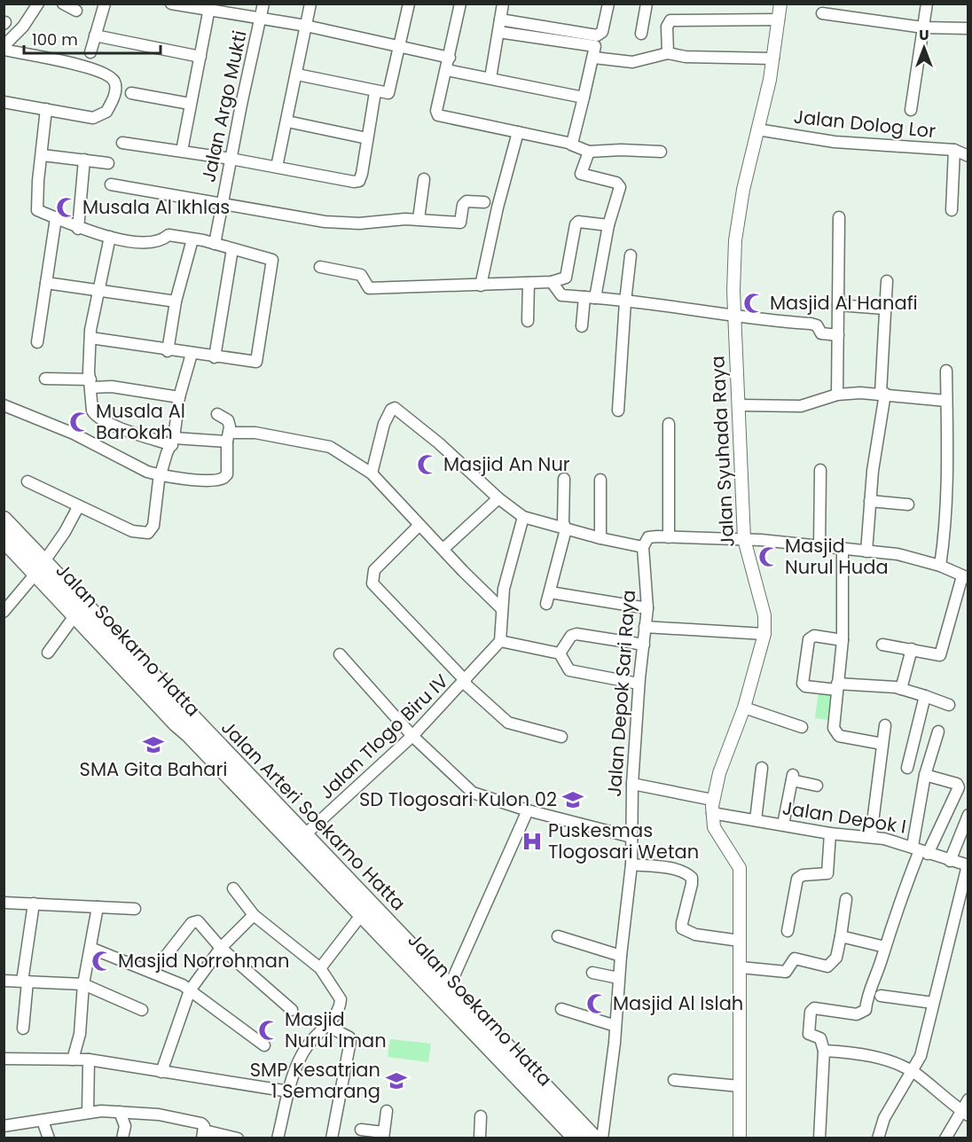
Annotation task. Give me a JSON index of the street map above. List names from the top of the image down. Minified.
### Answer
{"streets":{"main road":["Jalan Soekarno Hatta","Jalan Arteri Soekarno Hatta"],"street":["Jalan Argo Mukti","Jalan Dolog Lor","Jalan Syuhada Raya","Jalan Depok Sari Raya","Jalan Tlogo Biru IV","Jalan Depok I"]},"crossings":[["Jalan Dolog Lor","Jalan Syuhada Raya"],["Jalan Syuhada Raya","Jalan Depok I"],["Jalan Soekarno Hatta","Jalan Arteri Soekarno Hatta"],["Jalan Tlogo Biru IV","Jalan Arteri Soekarno Hatta"]],"places":{"mosque":["Musala Al Ikhlas","Masjid Al Hanafi","Musala Al Barokah","Masjid An Nur","Masjid Nurul Huda","Masjid Norrohman","Masjid Al Islah","Masjid Nurul Iman"],"school or university":["SMA Gita Bahari","SD Tlogosari Kulon 02","SMP Kesatrian 1 Semarang"],"hospital":["Puskesmas Tlogosari Wetan"]},"scale_bar":"100 m","north":"top"}
